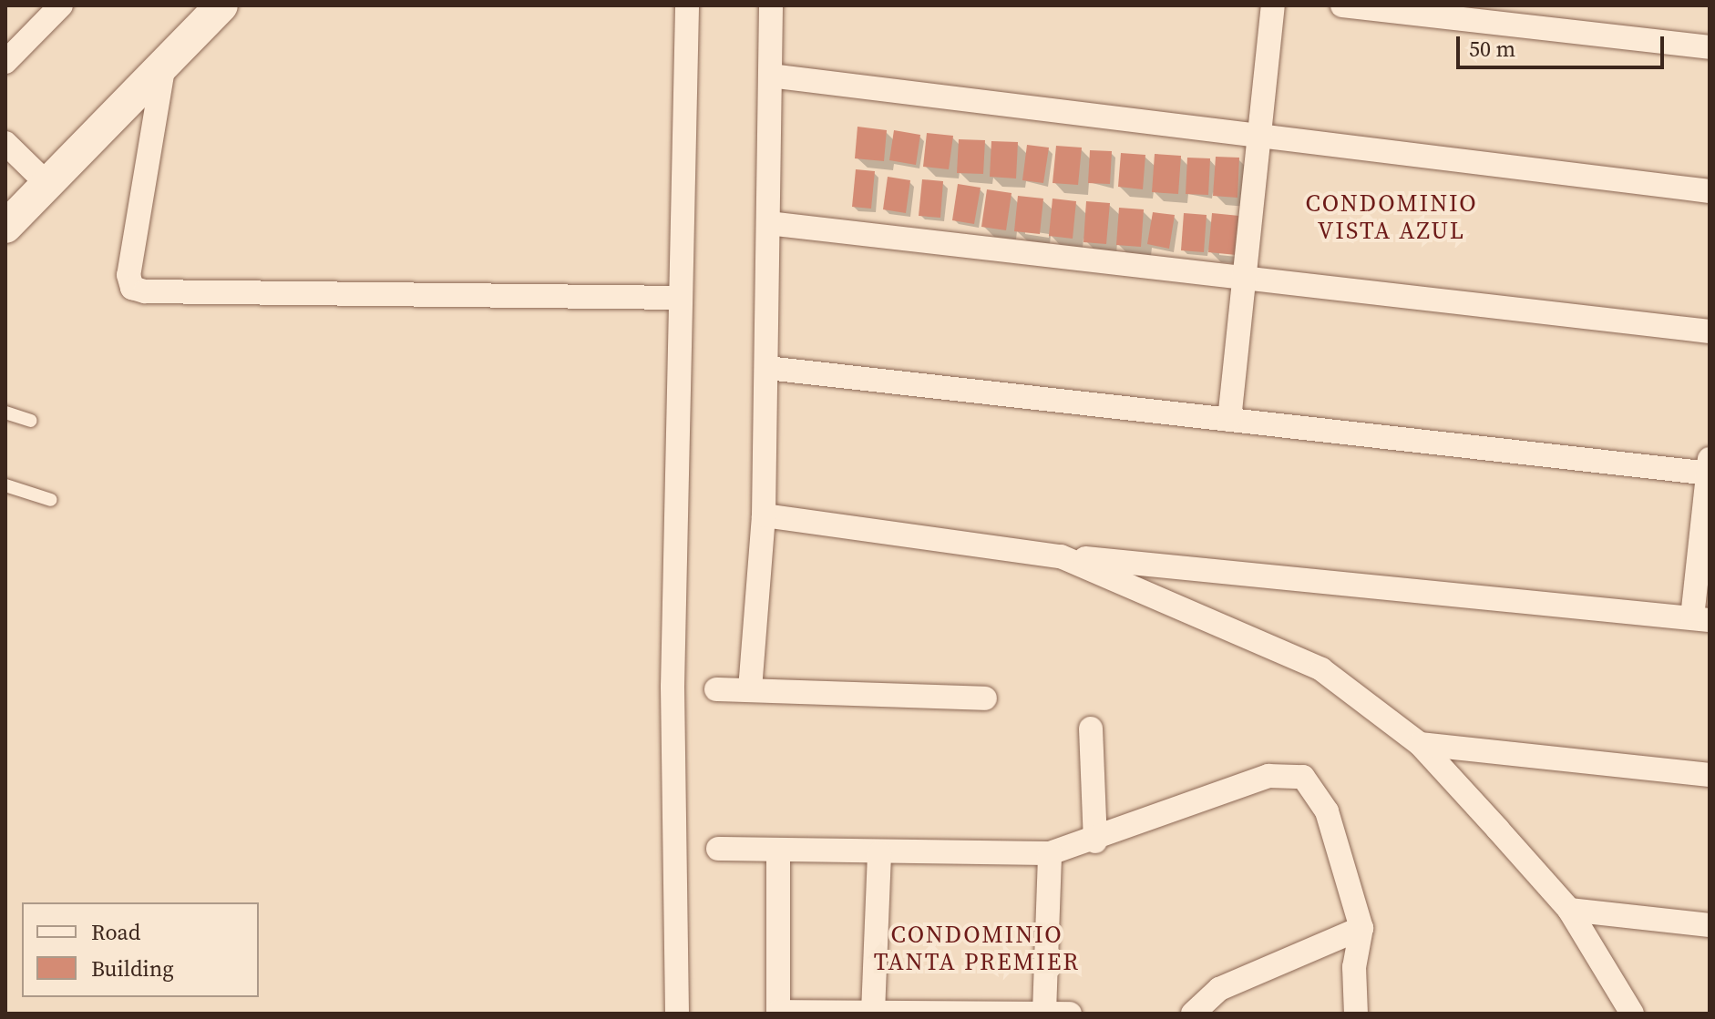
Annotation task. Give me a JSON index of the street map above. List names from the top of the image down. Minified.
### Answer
{"districts":["CONDOMINIO VISTA AZUL","CONDOMINIO TANTA PREMIER"],"legend":["Road","Building"],"scale_bar":"50 m"}
